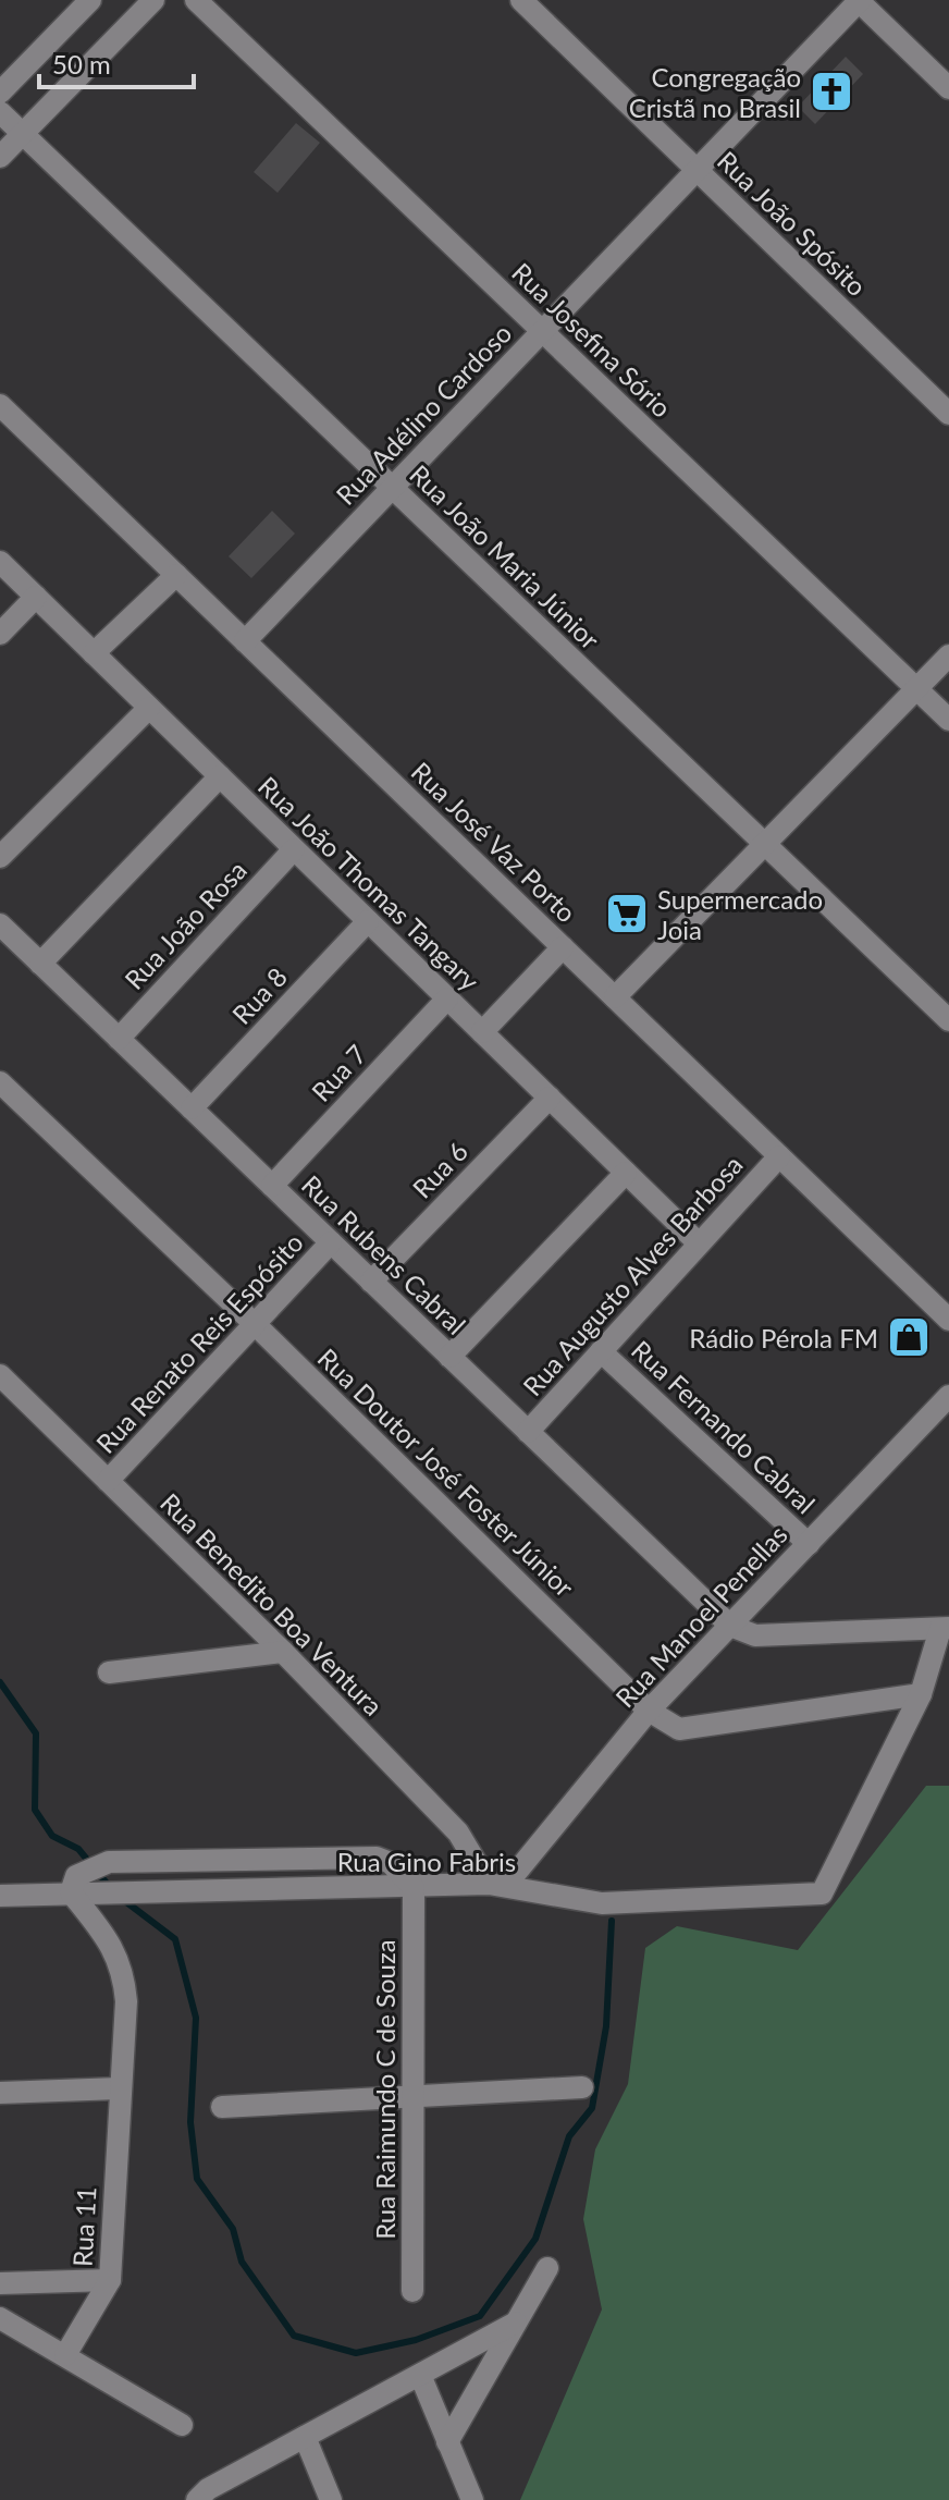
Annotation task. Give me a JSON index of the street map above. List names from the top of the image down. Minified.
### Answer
{"streets":{"street":["Rua João Spósito","Rua Josefina Sório","Rua Adélino Cardoso","Rua João Maria Júnior","Rua José Vaz Porto","Rua João Thomas Tangary","Rua João Rosa","Rua 8","Rua 7","Rua 6","Rua Rubens Cabral","Rua Augusto Alves Barbosa","Rua Renato Reis Espósito","Rua Fernando Cabral","Rua Doutor José Foster Júnior","Rua Benedito Boa Ventura","Rua Manoel Penellas","Rua Gino Fabris","Rua Raimundo C de Souza","Rua 11"]},"crossings":[["Rua João Spósito","Rua Adélino Cardoso"],["Rua Josefina Sório","Rua Adélino Cardoso"],["Rua Adélino Cardoso","Rua João Maria Júnior"],["Rua Adélino Cardoso","Rua José Vaz Porto"],["Rua José Vaz Porto","Rua Augusto Alves Barbosa"],["Rua João Thomas Tangary","Rua João Rosa"],["Rua João Thomas Tangary","Rua 8"],["Rua João Thomas Tangary","Rua 7"],["Rua João Thomas Tangary","Rua 6"],["Rua João Thomas Tangary","Rua Augusto Alves Barbosa"],["Rua João Rosa","Rua Rubens Cabral"],["Rua 8","Rua Rubens Cabral"],["Rua 7","Rua Rubens Cabral"],["Rua 6","Rua Rubens Cabral"],["Rua Rubens Cabral","Rua Augusto Alves Barbosa"],["Rua Rubens Cabral","Rua Renato Reis Espósito"],["Rua Rubens Cabral","Rua Manoel Penellas"],["Rua Rubens Cabral","Rua Gino Fabris"],["Rua Augusto Alves Barbosa","Rua Fernando Cabral"],["Rua Renato Reis Espósito","Rua Doutor José Foster Júnior"],["Rua Renato Reis Espósito","Rua Benedito Boa Ventura"],["Rua Fernando Cabral","Rua Manoel Penellas"],["Rua Doutor José Foster Júnior","Rua Manoel Penellas"],["Rua Doutor José Foster Júnior","Rua Gino Fabris"],["Rua Benedito Boa Ventura","Rua Manoel Penellas"],["Rua Benedito Boa Ventura","Rua Gino Fabris"],["Rua Manoel Penellas","Rua Gino Fabris"],["Rua Gino Fabris","Rua Raimundo C de Souza"],["Rua Gino Fabris","Rua 11"]],"places":{"church":["Congregação Cristã no Brasil"],"supermarket":["Supermercado Joia"],"shop":["Rádio Pérola FM"]},"scale_bar":"50 m"}
